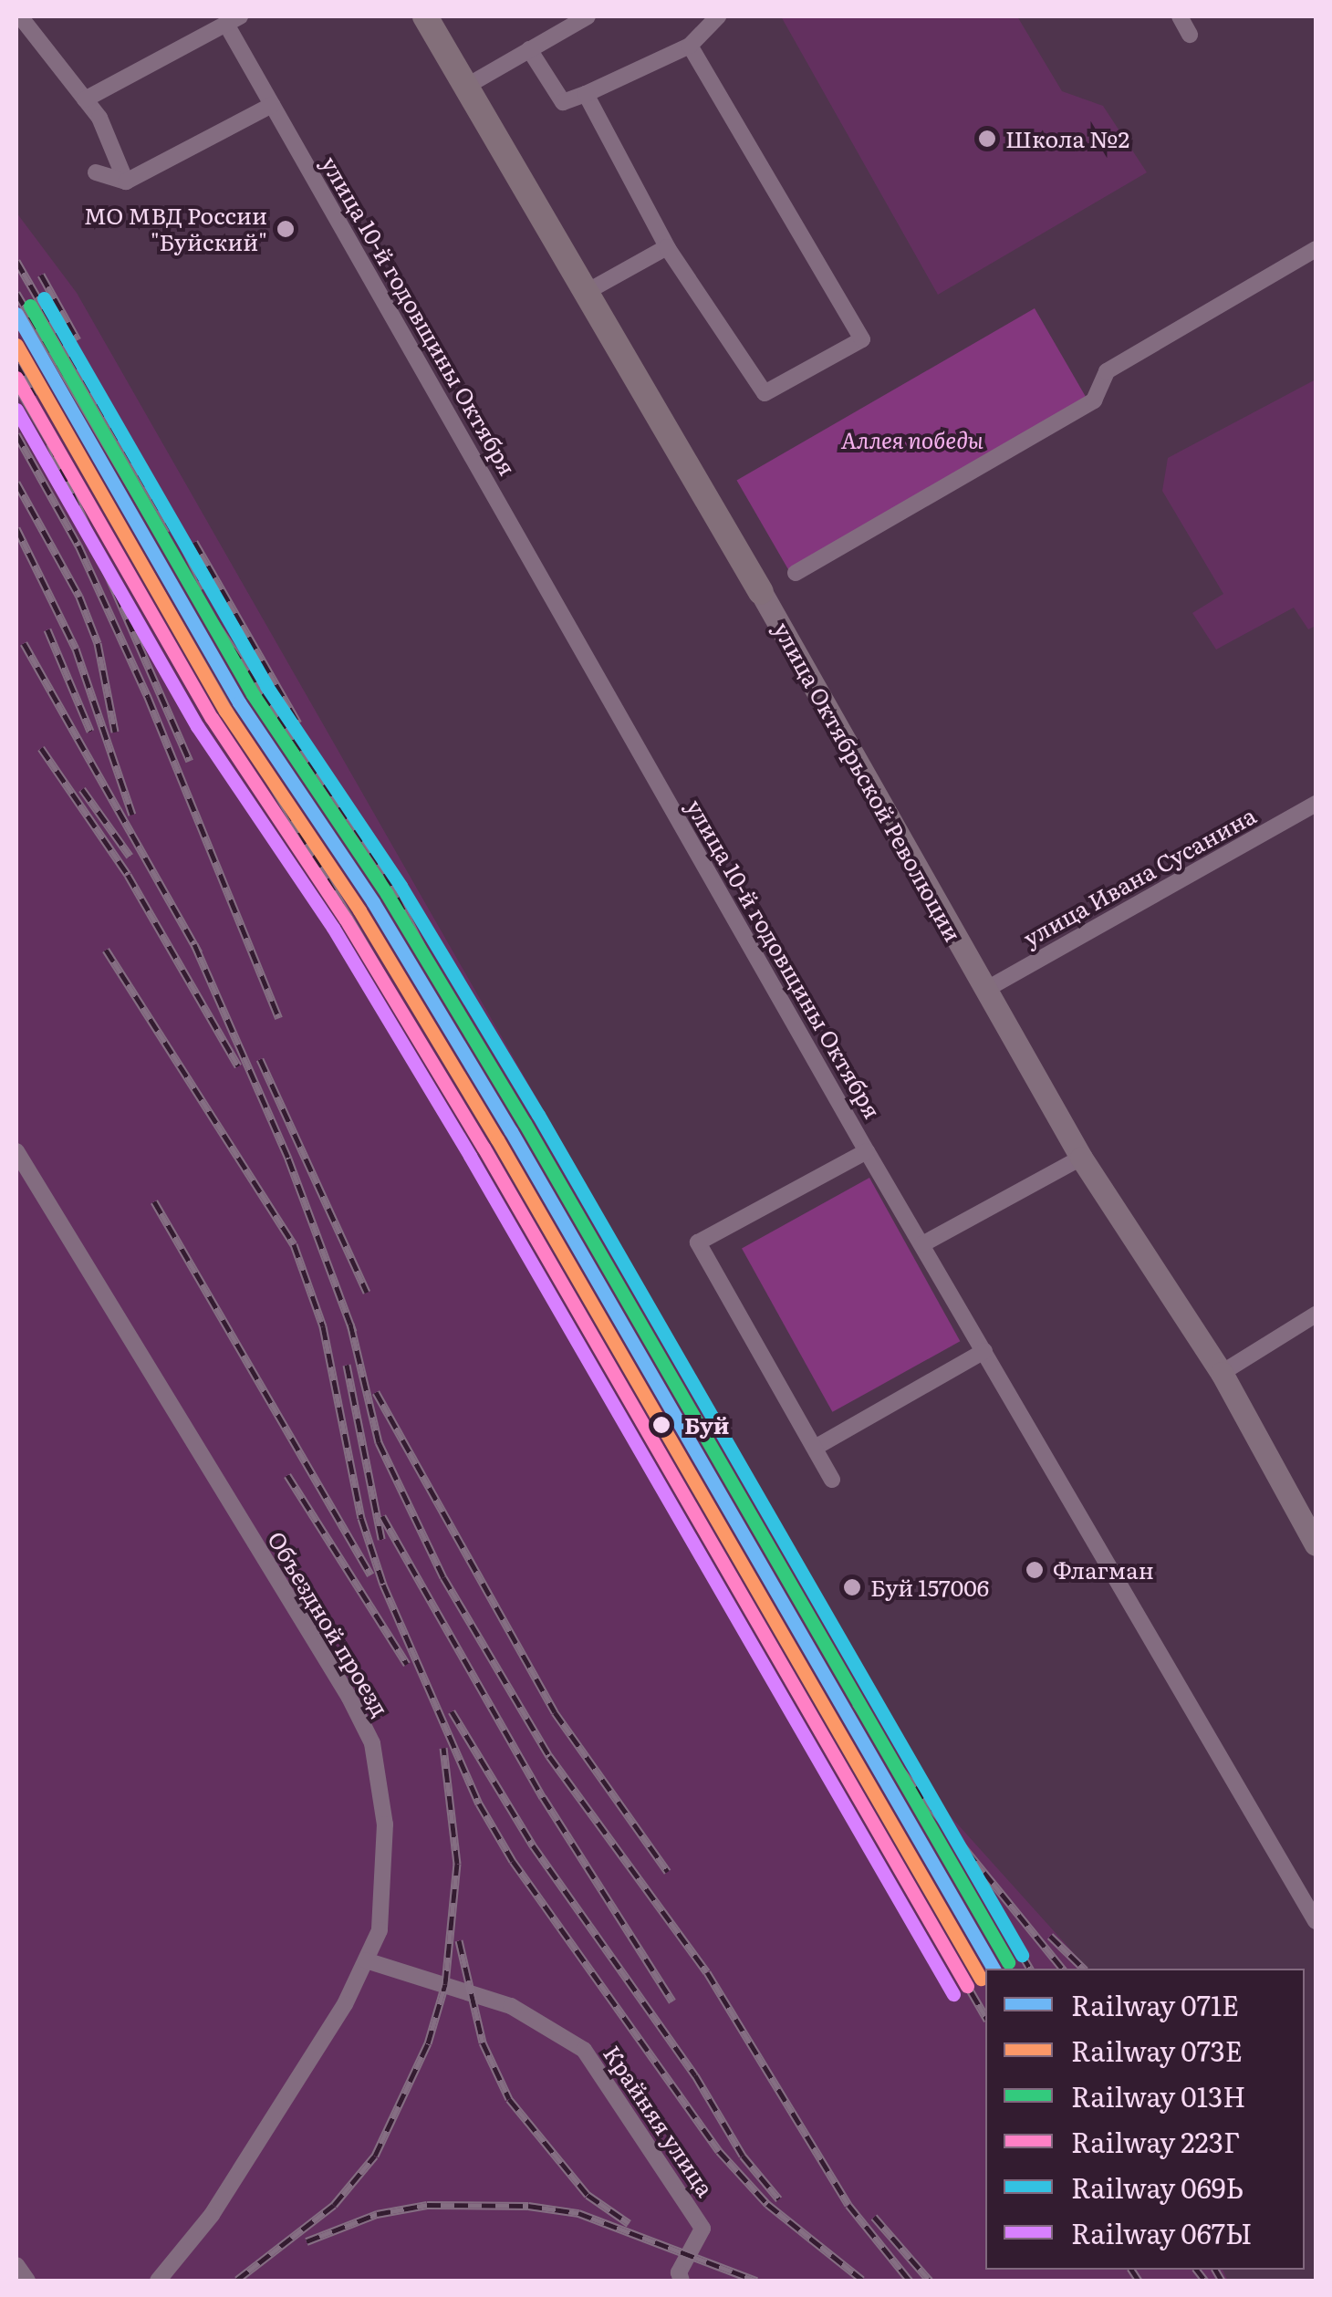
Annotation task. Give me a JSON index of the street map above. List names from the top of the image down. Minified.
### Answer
{"streets":{"main road":["улица Октябрьской Революции"],"street":["улица 10-й годовщины Октября","улица Ивана Сусанина","Объездной проезд","Крайняя улица"]},"crossings":[["улица Октябрьской Революции","улица Ивана Сусанина"],["Объездной проезд","Крайняя улица"]],"parks":["Аллея победы"],"places":["Школа №2","МО МВД России \"Буйский\"","Буй","Флагман","Буй 157006"],"lines":["rail line 069Ь","rail line 013Н","rail line 071Е","rail line 073Е","rail line 223Г","rail line 067Ы"],"legend":["Railway 071Е","Railway 073Е","Railway 013Н","Railway 223Г","Railway 069Ь","Railway 067Ы"]}
